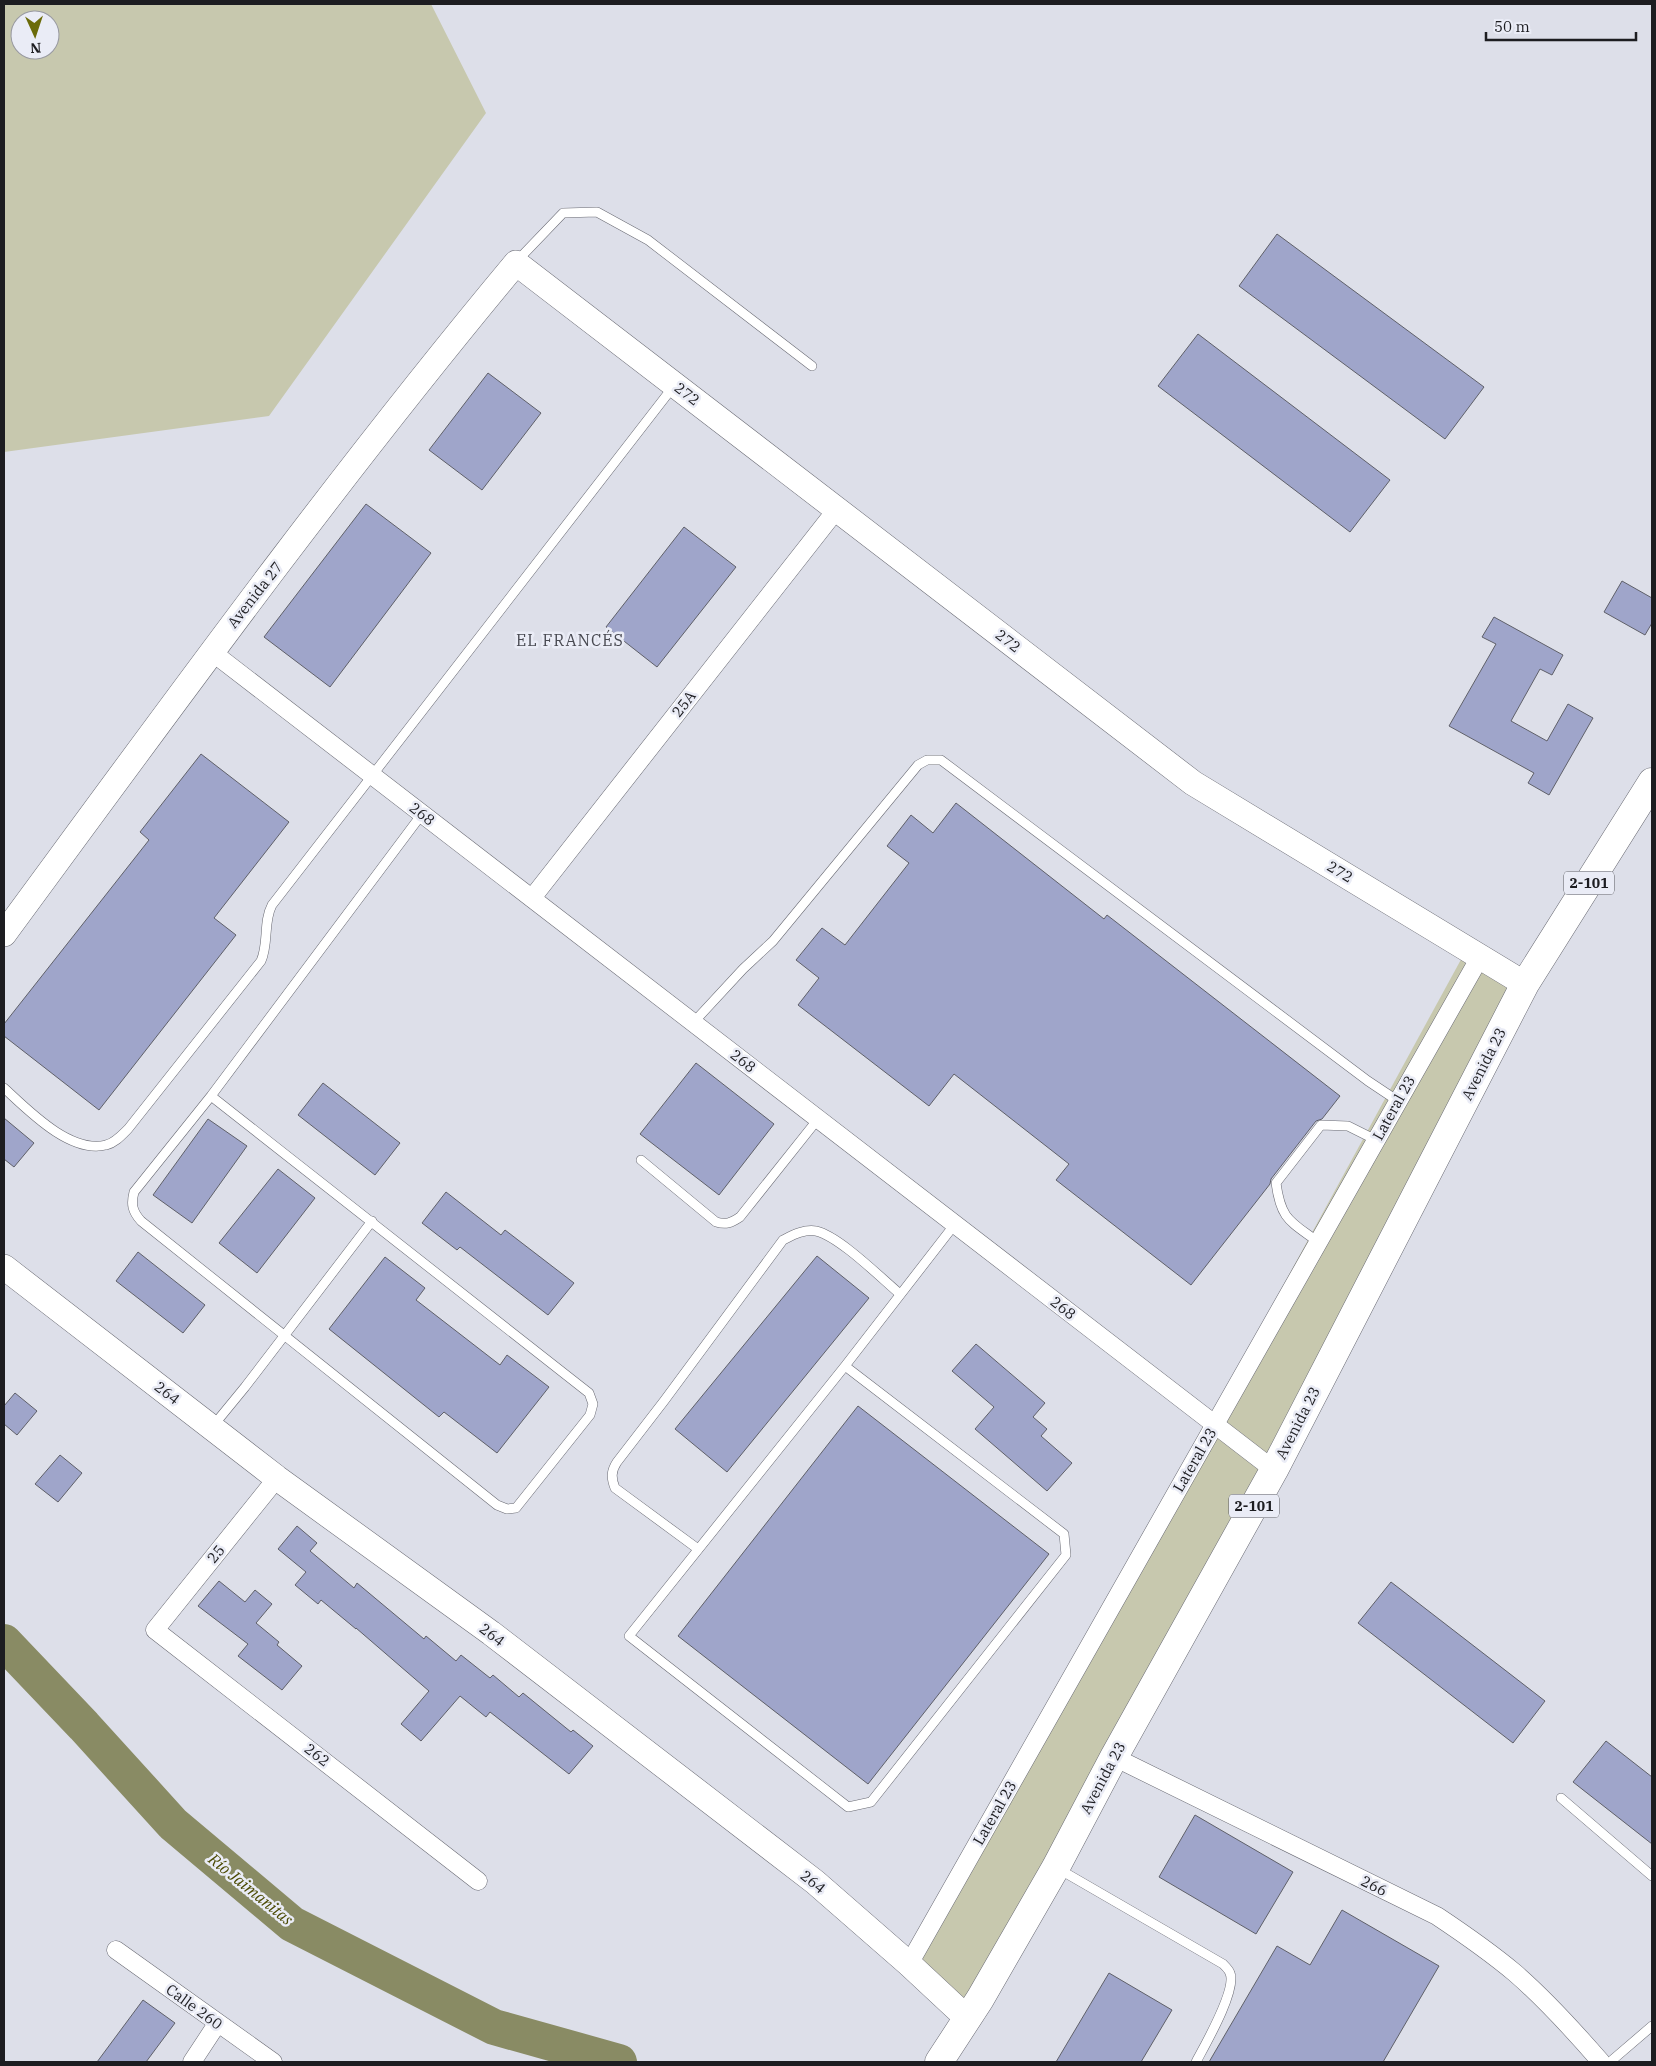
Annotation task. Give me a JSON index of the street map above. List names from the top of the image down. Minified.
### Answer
{"streets":{"main road":["2-101","Avenida 23"],"street":["272","Avenida 27","25A","268","Lateral 23","264","25","262","266","Calle 260"]},"crossings":[["272","Avenida 27"],["272","25A"],["272","Avenida 23"],["272","Lateral 23"],["Avenida 27","268"],["25A","268"],["268","Avenida 23"],["268","Lateral 23"],["Avenida 23","264"],["Avenida 23","266"],["Lateral 23","264"],["264","25"],["25","262"]],"districts":["EL FRANCÉS"],"water":["Río Jaimanitas"],"scale_bar":"50 m","north":"bottom"}
